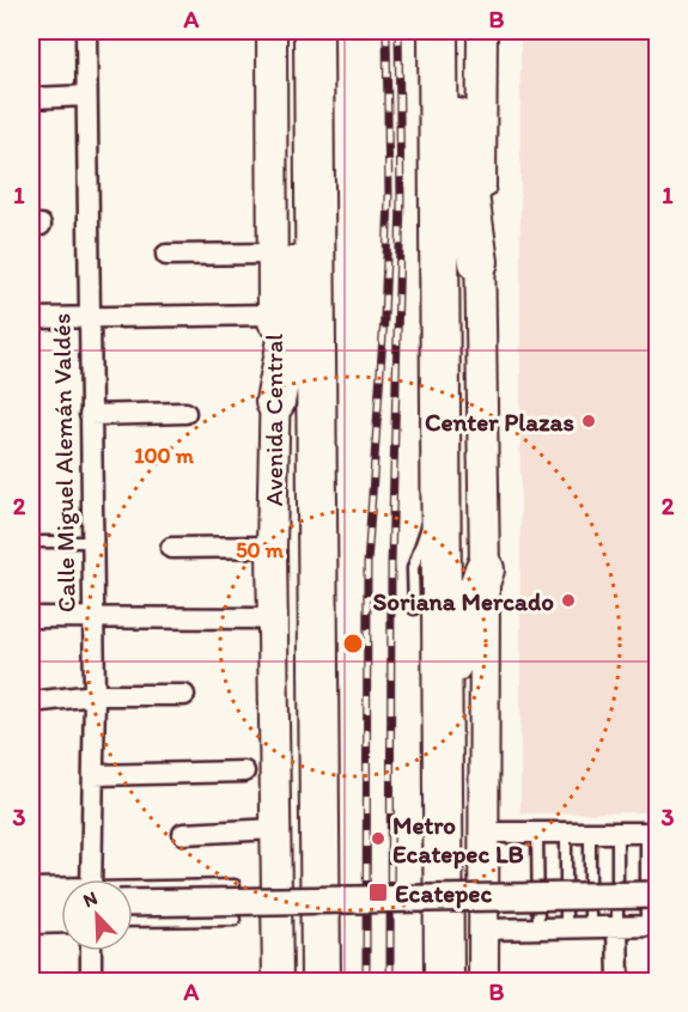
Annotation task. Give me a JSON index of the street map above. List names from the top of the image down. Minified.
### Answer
{"streets":{"highway":["Avenida Central"],"street":["Calle Miguel Alemán Valdés"]},"places":{"other":["Center Plazas","Soriana Mercado","Metro Ecatepec LB"],"transit":["Ecatepec"]},"north":"top left","grid":{"columns":["A","B"],"rows":["1","2","3"]},"rings":["100 m","50 m"]}
